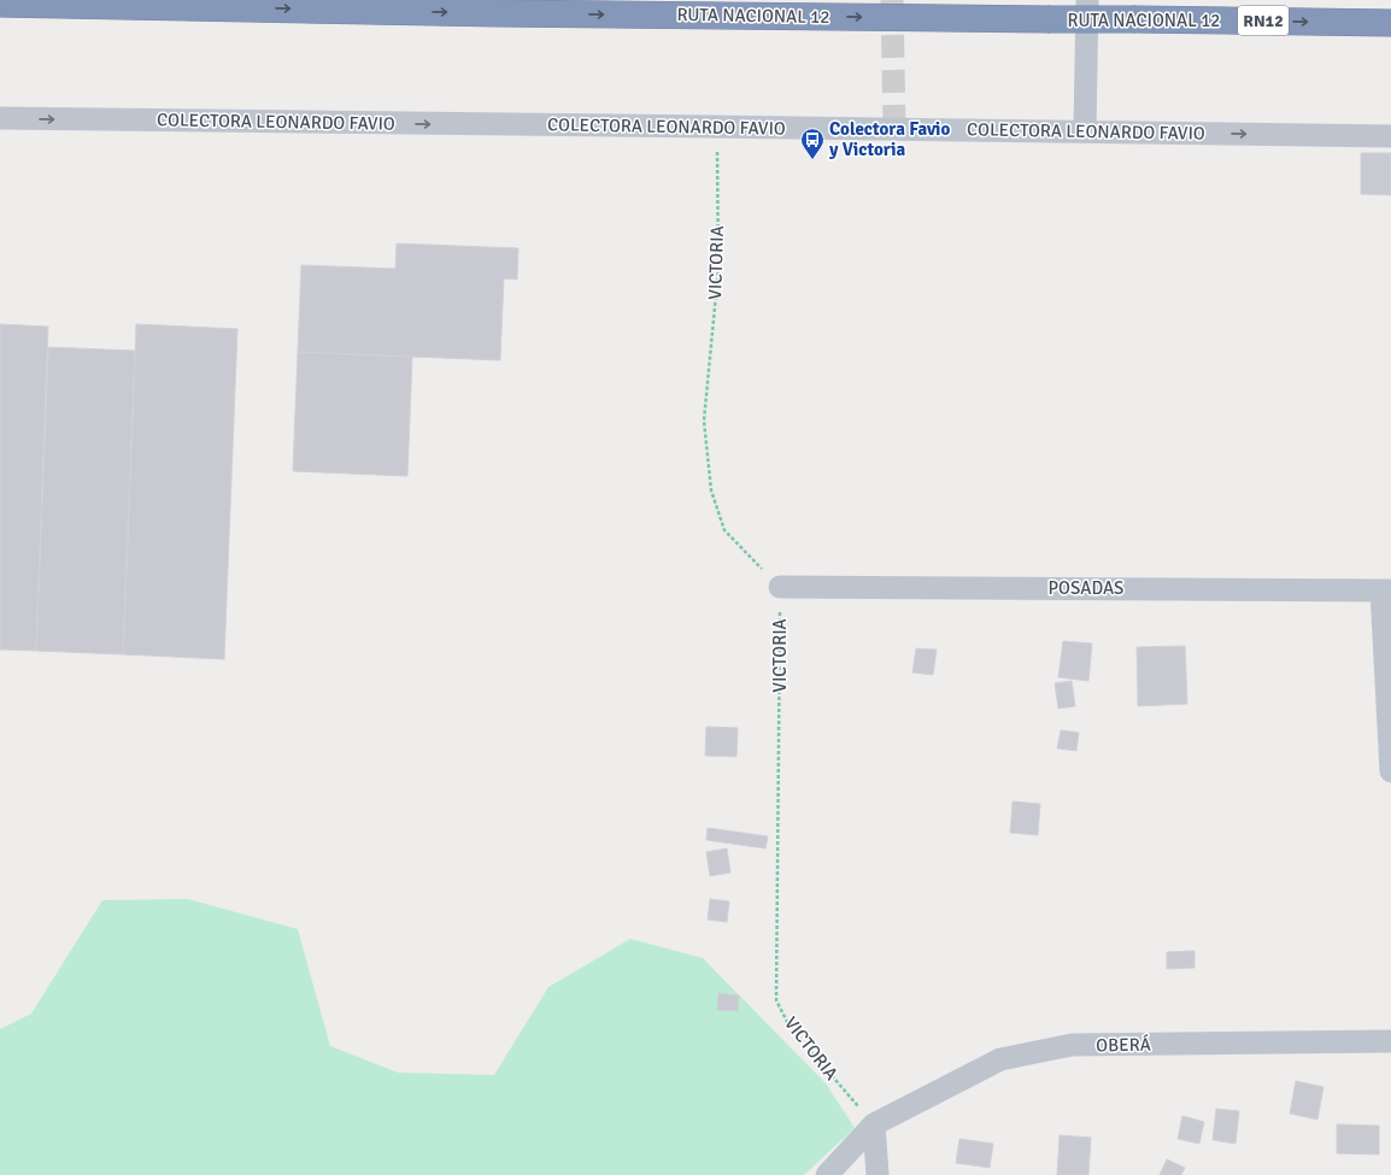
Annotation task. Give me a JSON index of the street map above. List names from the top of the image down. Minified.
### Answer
{"streets":{"highway":["RUTA NACIONAL 12","RN12"],"street":["COLECTORA LEONARDO FAVIO","POSADAS","OBERÁ"],"path":["VICTORIA"]},"crossings":[["COLECTORA LEONARDO FAVIO","VICTORIA"],["VICTORIA","POSADAS"],["VICTORIA","OBERÁ"]],"one_way":["RUTA NACIONAL 12","COLECTORA LEONARDO FAVIO"],"places":{"bus stop":["Colectora Favio y Victoria"]}}
